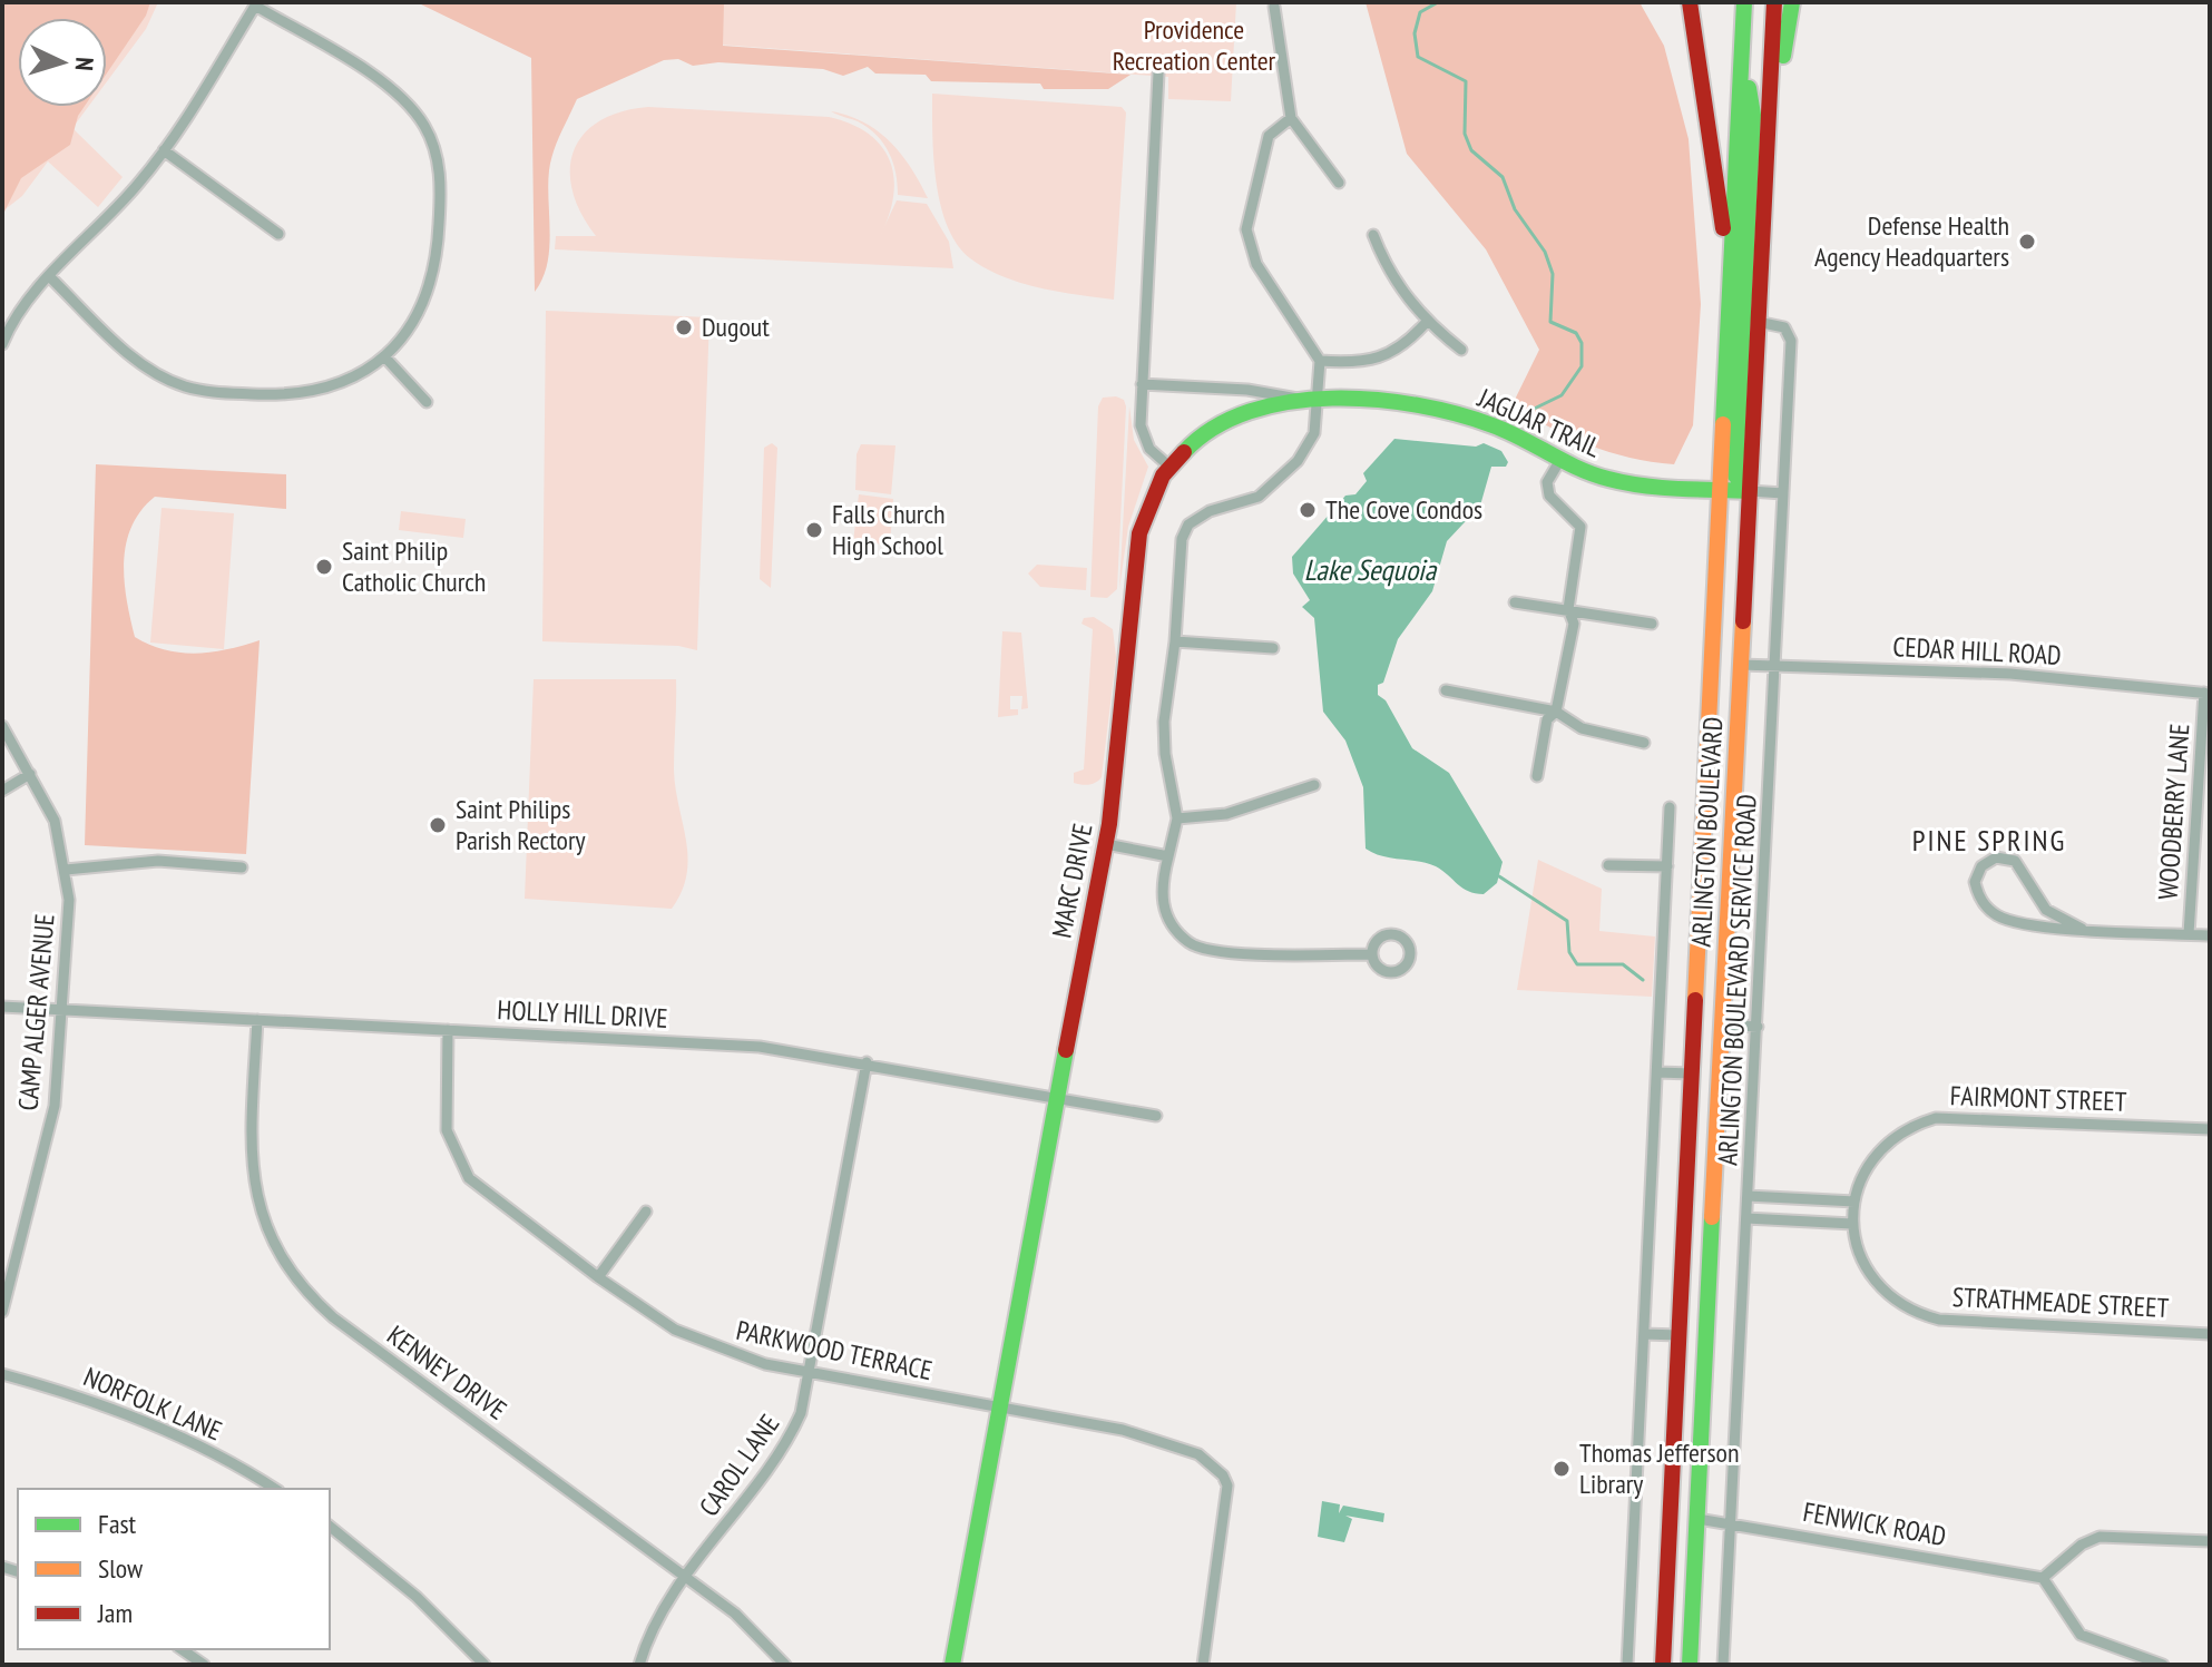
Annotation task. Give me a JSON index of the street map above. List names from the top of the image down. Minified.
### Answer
{"streets":{"main road":["JAGUAR TRAIL","ARLINGTON BOULEVARD","MARC DRIVE"],"street":["CEDAR HILL ROAD","WOODBERRY LANE","ARLINGTON BOULEVARD SERVICE ROAD","CAMP ALGER AVENUE","HOLLY HILL DRIVE","FAIRMONT STREET","STRATHMEADE STREET","PARKWOOD TERRACE","KENNEY DRIVE","NORFOLK LANE","CAROL LANE","FENWICK ROAD"]},"crossings":[["JAGUAR TRAIL","ARLINGTON BOULEVARD"],["JAGUAR TRAIL","MARC DRIVE"],["CEDAR HILL ROAD","WOODBERRY LANE"],["CEDAR HILL ROAD","ARLINGTON BOULEVARD"],["CEDAR HILL ROAD","ARLINGTON BOULEVARD SERVICE ROAD"],["ARLINGTON BOULEVARD","ARLINGTON BOULEVARD SERVICE ROAD"],["ARLINGTON BOULEVARD","FENWICK ROAD"],["MARC DRIVE","HOLLY HILL DRIVE"],["MARC DRIVE","PARKWOOD TERRACE"],["ARLINGTON BOULEVARD SERVICE ROAD","FENWICK ROAD"],["CAMP ALGER AVENUE","HOLLY HILL DRIVE"],["HOLLY HILL DRIVE","PARKWOOD TERRACE"],["HOLLY HILL DRIVE","KENNEY DRIVE"],["HOLLY HILL DRIVE","CAROL LANE"],["FAIRMONT STREET","STRATHMEADE STREET"],["PARKWOOD TERRACE","CAROL LANE"],["KENNEY DRIVE","CAROL LANE"]],"districts":["PINE SPRING"],"water":["Lake Sequoia"],"parks":["Providence Recreation Center"],"places":["Defense Health Agency Headquarters","Dugout","The Cove Condos","Falls Church High School","Saint Philip Catholic Church","Saint Philips Parish Rectory","Thomas Jefferson Library"],"legend":["Fast","Slow","Jam"],"north":"right"}
